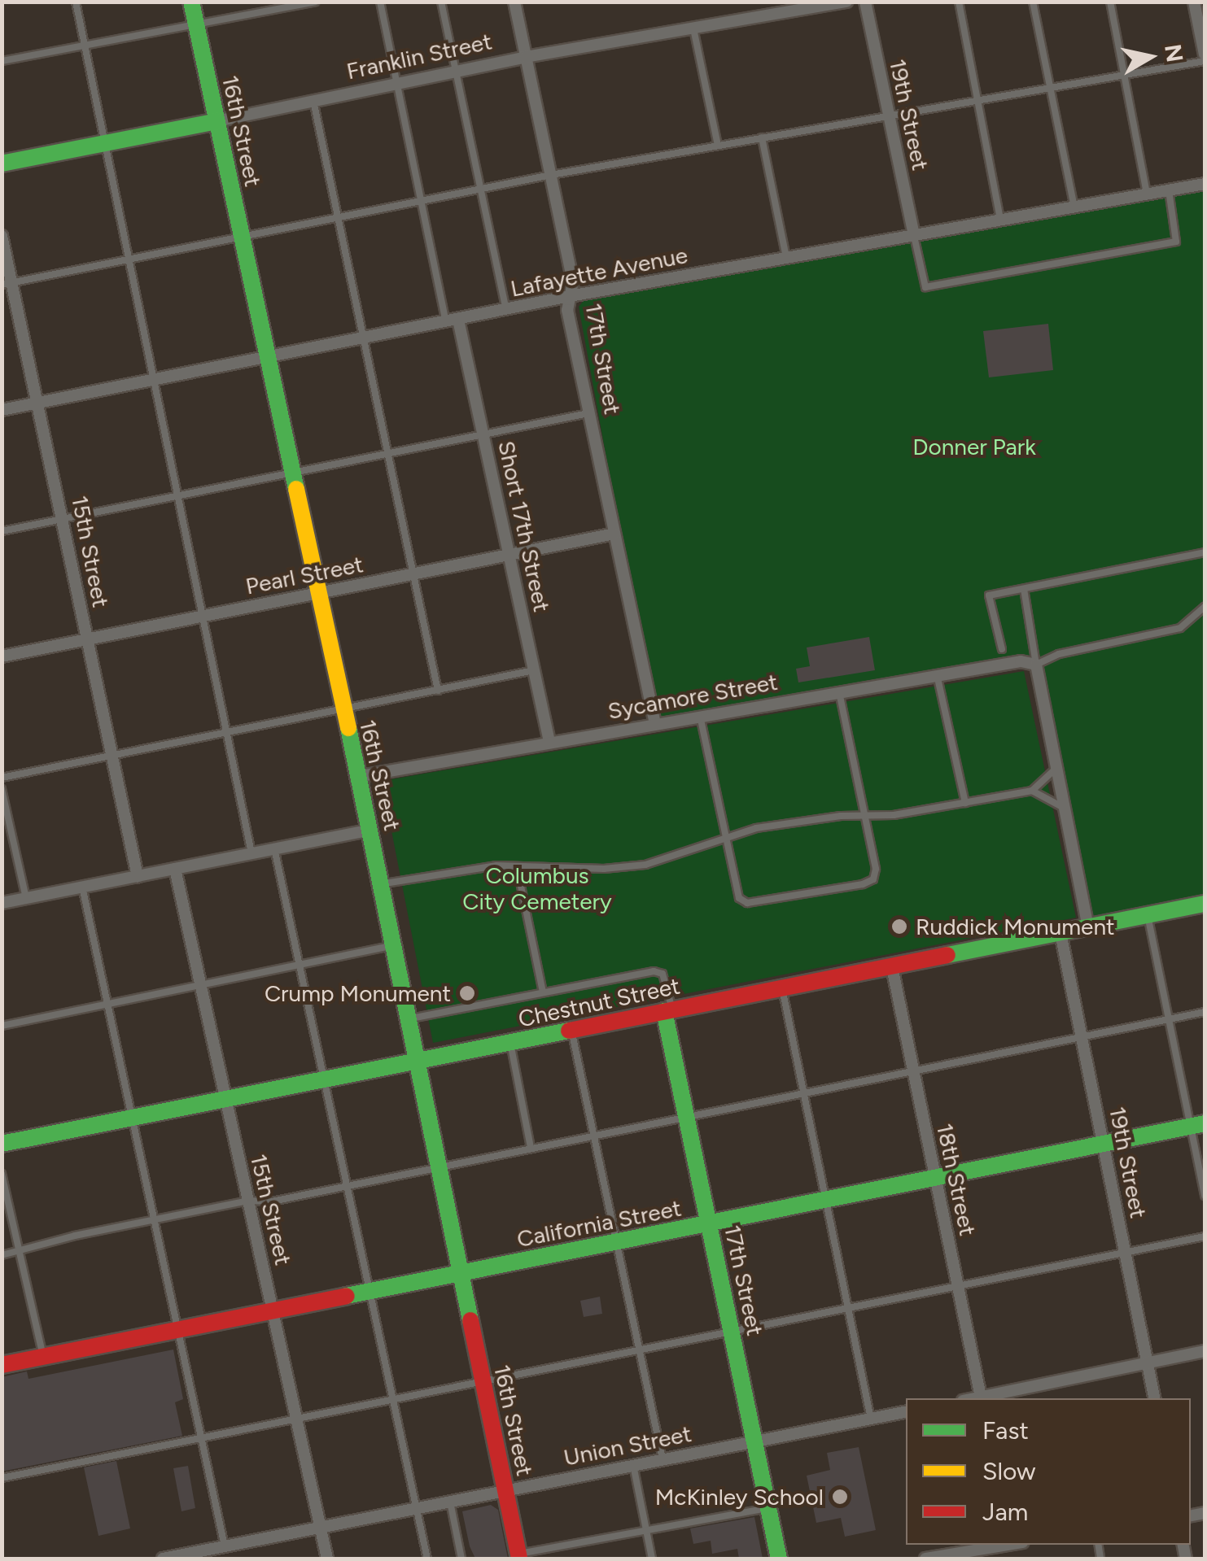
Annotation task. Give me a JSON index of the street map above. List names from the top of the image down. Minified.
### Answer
{"streets":{"street":["Franklin Street","19th Street","16th Street","Lafayette Avenue","17th Street","Short 17th Street","15th Street","Pearl Street","Sycamore Street","Chestnut Street","18th Street","California Street","Union Street"]},"crossings":[["Franklin Street","16th Street"],["Franklin Street","17th Street"],["19th Street","Lafayette Avenue"],["19th Street","Chestnut Street"],["19th Street","California Street"],["16th Street","Lafayette Avenue"],["16th Street","Pearl Street"],["16th Street","Sycamore Street"],["16th Street","Chestnut Street"],["16th Street","California Street"],["16th Street","Union Street"],["Lafayette Avenue","17th Street"],["Lafayette Avenue","Short 17th Street"],["Lafayette Avenue","15th Street"],["17th Street","Pearl Street"],["17th Street","Sycamore Street"],["17th Street","Chestnut Street"],["17th Street","California Street"],["17th Street","Union Street"],["Short 17th Street","Pearl Street"],["Short 17th Street","Sycamore Street"],["15th Street","Pearl Street"],["15th Street","Chestnut Street"],["15th Street","California Street"],["15th Street","Union Street"],["Chestnut Street","18th Street"],["18th Street","California Street"]],"parks":["Donner Park","Columbus City Cemetery"],"places":["Ruddick Monument","Crump Monument","McKinley School"],"legend":["Fast","Slow","Jam"],"north":"right"}
